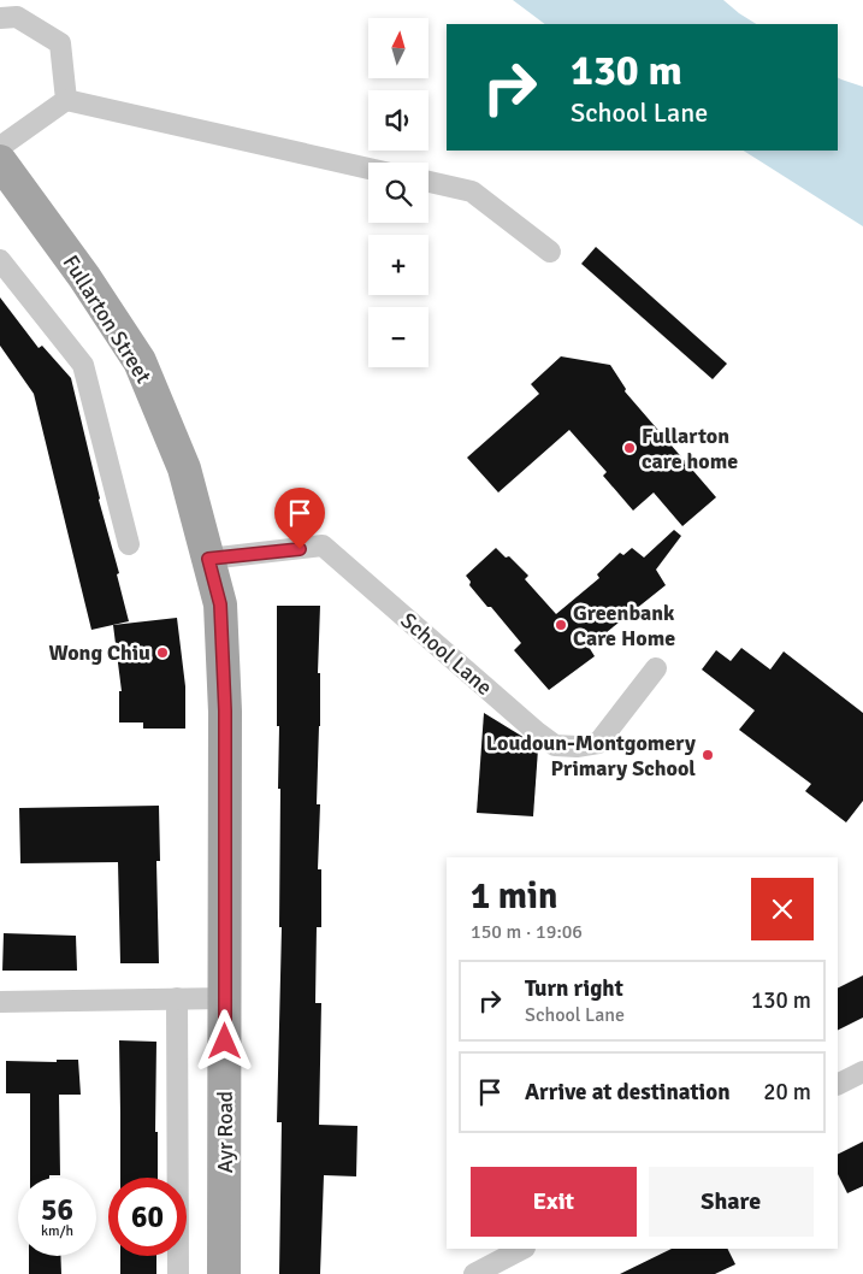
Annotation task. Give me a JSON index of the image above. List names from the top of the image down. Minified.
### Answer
{"streets":{"main road":["Fullarton Street","Ayr Road"],"street":["School Lane"]},"crossings":[["Fullarton Street","School Lane"],["Fullarton Street","Ayr Road"],["School Lane","Ayr Road"]],"places":["Fullarton care home","Greenbank Care Home","Wong Chiu","Loudoun-Montgomery Primary School"],"north":"top","page":{"map_buttons":["+","−"],"turn":["130 m","School Lane"],"heading":["1 min","150 m · 19:06"],"list":[{"name":"Turn right","note":"School Lane","value":"130 m"},{"name":"Arrive at destination","value":"20 m"}],"buttons":["Exit","Share"],"speed":"56 km/h","limit":"60"}}
